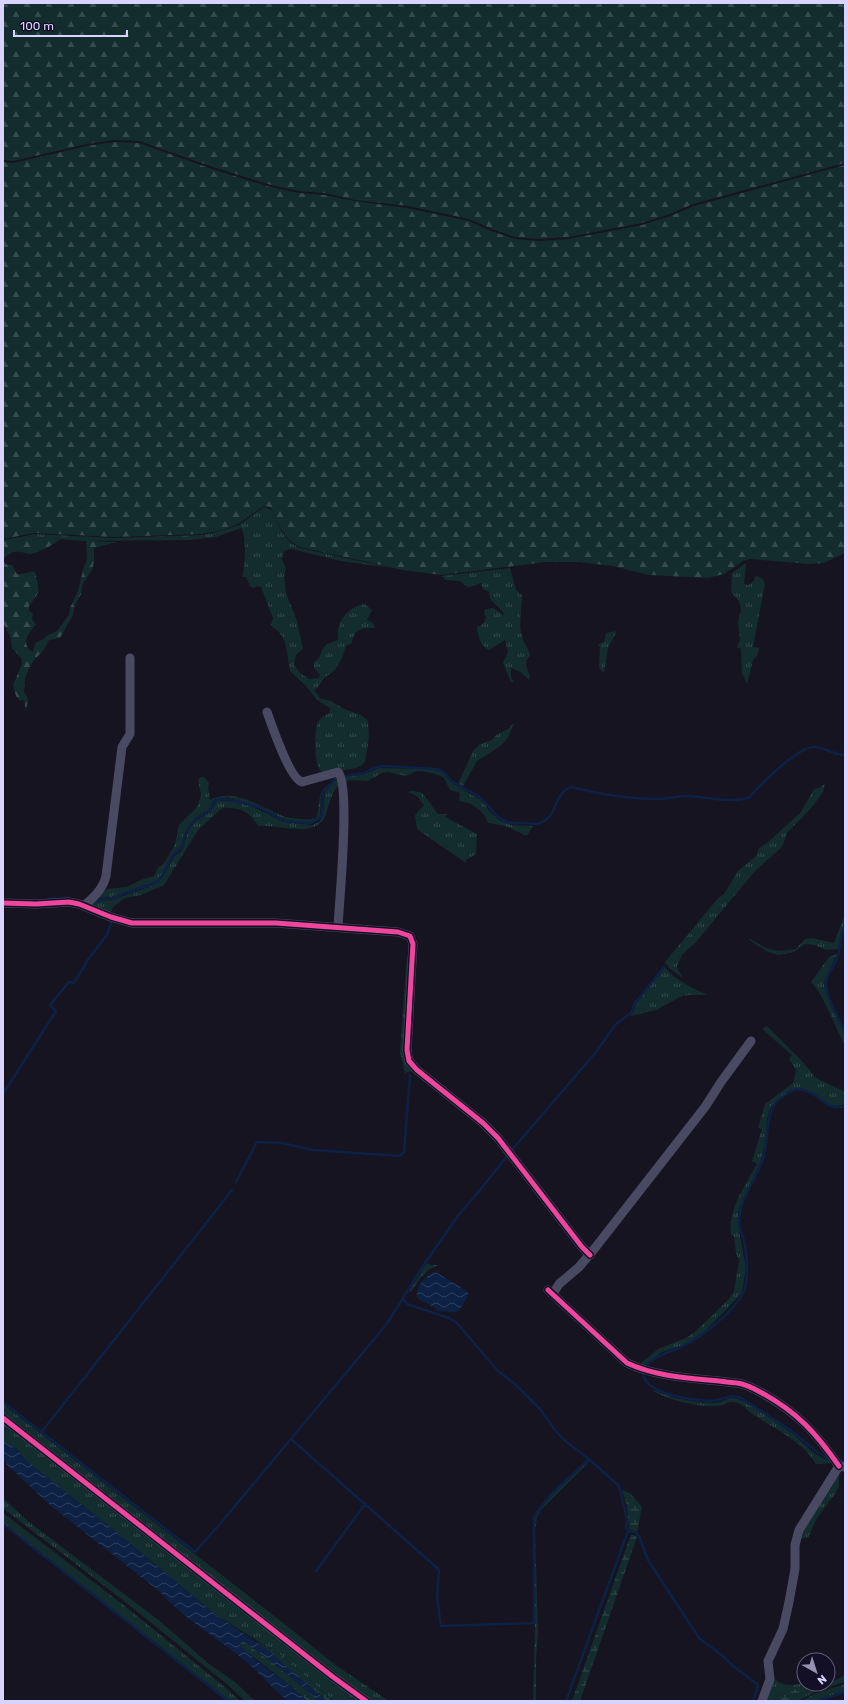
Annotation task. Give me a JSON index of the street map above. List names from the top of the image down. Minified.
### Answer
{"scale_bar":"100 m","north":"bottom right"}
